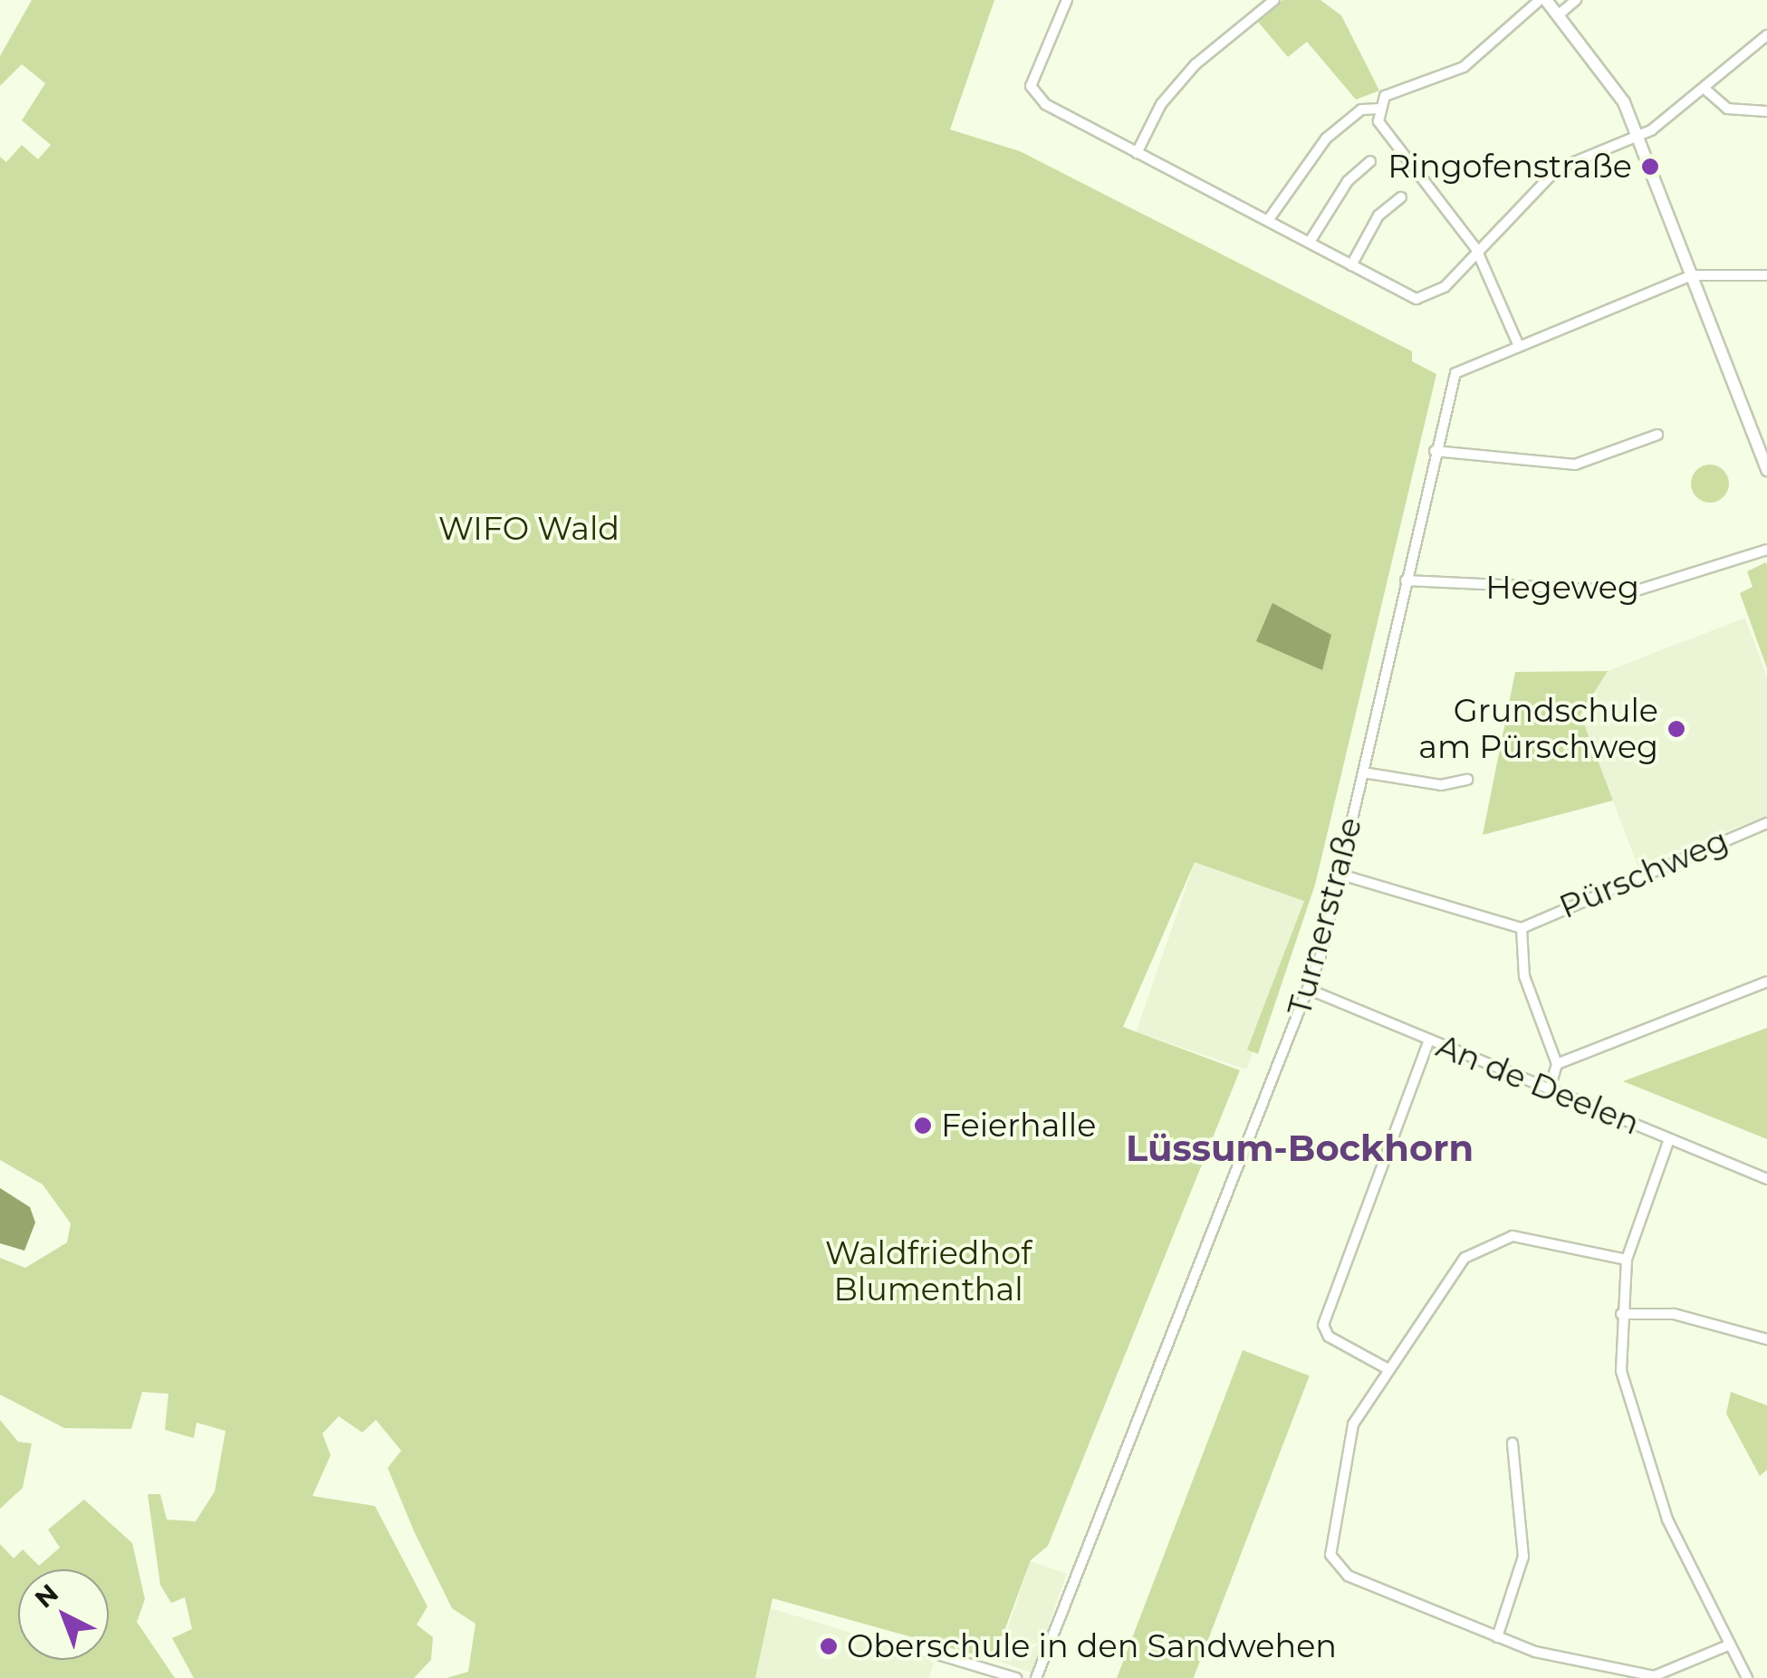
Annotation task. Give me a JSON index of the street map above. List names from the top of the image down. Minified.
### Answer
{"streets":{"street":["Hegeweg","Pürschweg","Turnerstraße","An de Deelen"]},"crossings":[["Hegeweg","Turnerstraße"],["Pürschweg","Turnerstraße"],["Turnerstraße","An de Deelen"]],"districts":["Lüssum-Bockhorn"],"parks":["WIFO Wald","Waldfriedhof Blumenthal"],"places":["Ringofenstraße","Grundschule am Pürschweg","Feierhalle","Oberschule in den Sandwehen"],"north":"top left"}
